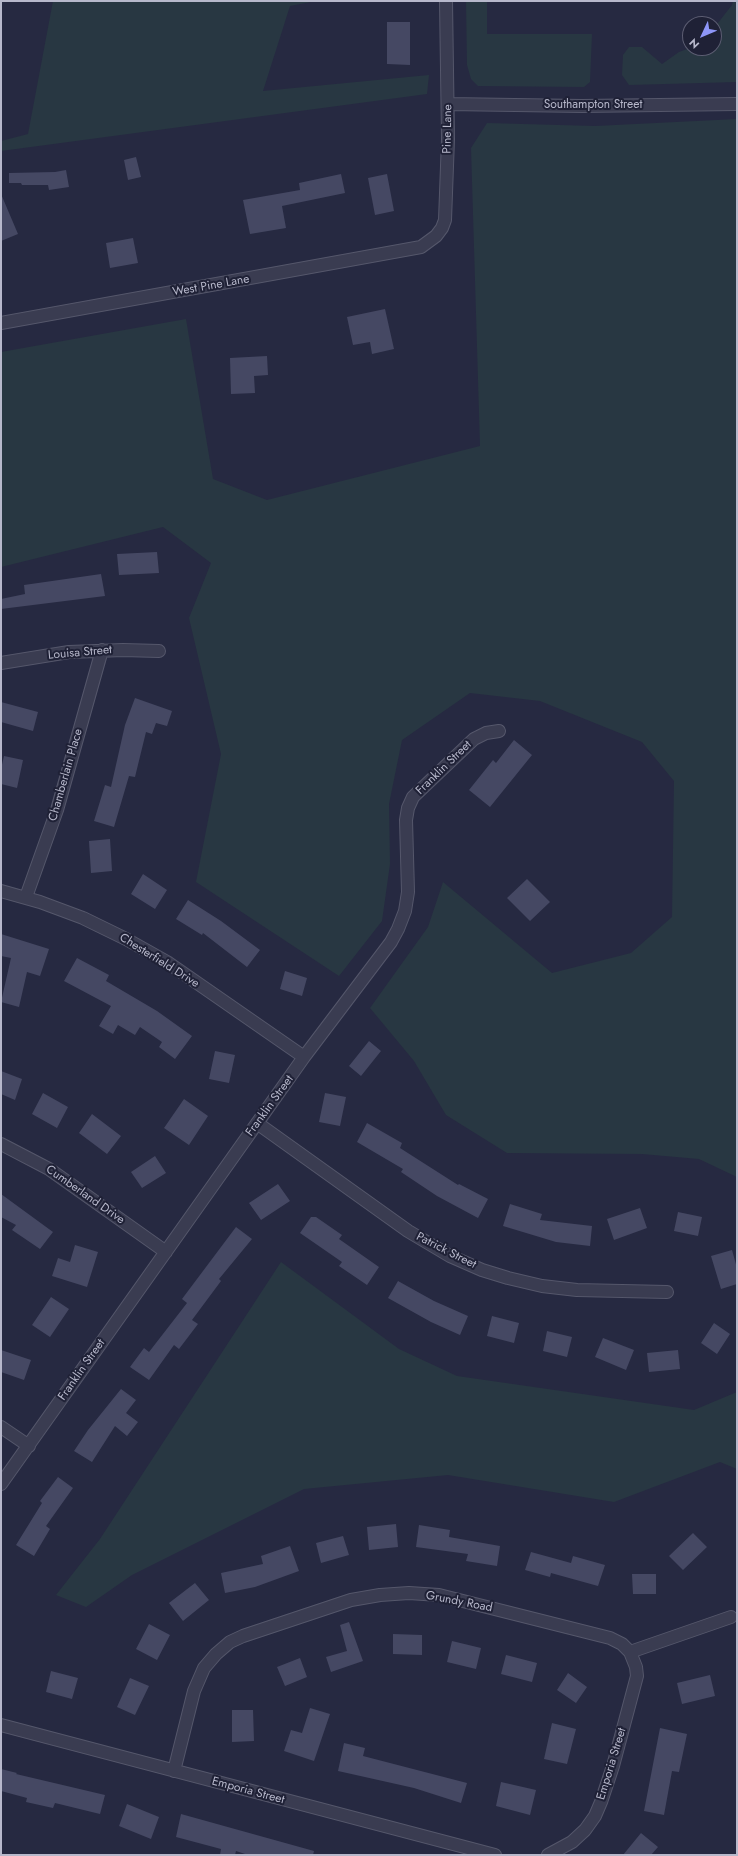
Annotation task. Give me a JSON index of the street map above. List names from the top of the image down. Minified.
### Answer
{"streets":{"street":["Southampton Street","Pine Lane","West Pine Lane","Louisa Street","Franklin Street","Chamberlain Place","Chesterfield Drive","Cumberland Drive","Patrick Street","Grundy Road","Emporia Street"]},"crossings":[["Southampton Street","Pine Lane"],["Pine Lane","West Pine Lane"],["Louisa Street","Chamberlain Place"],["Franklin Street","Chesterfield Drive"],["Franklin Street","Cumberland Drive"],["Franklin Street","Patrick Street"],["Chamberlain Place","Chesterfield Drive"],["Grundy Road","Emporia Street"]],"north":"bottom left"}
